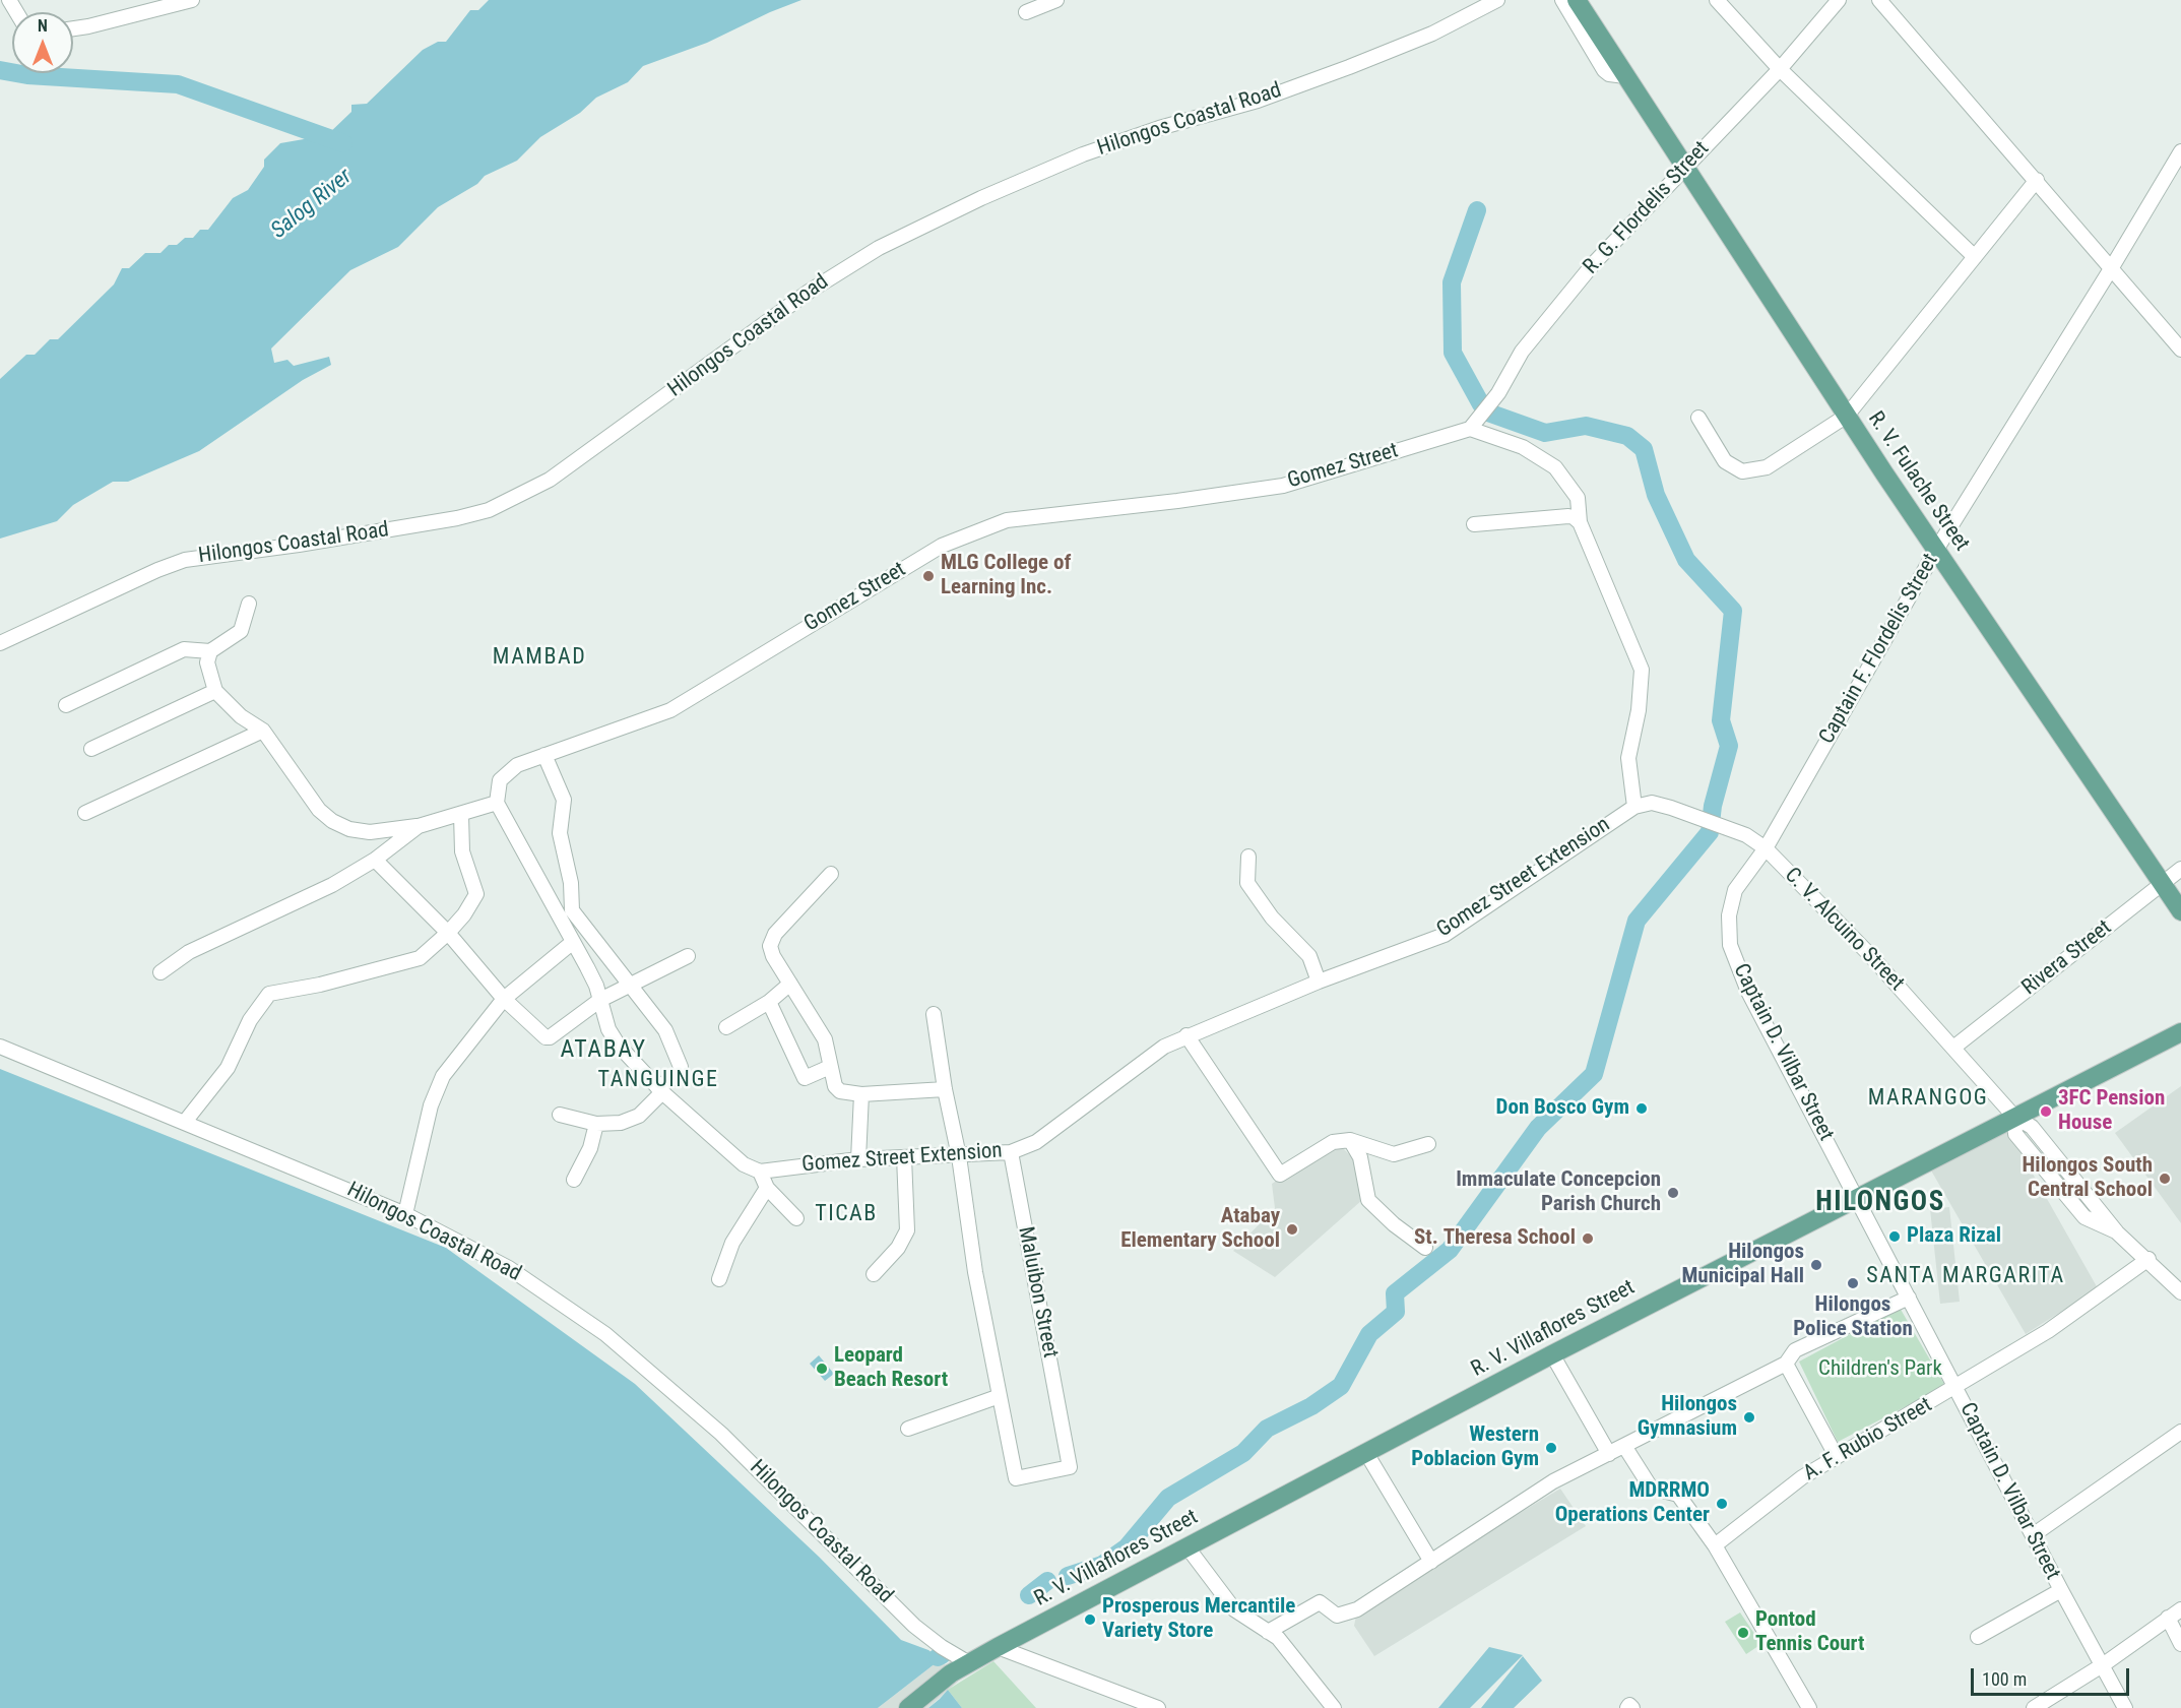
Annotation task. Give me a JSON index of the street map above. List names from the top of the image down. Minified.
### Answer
{"streets":{"main road":["R. V. Fulache Street","R. V. Villaflores Street"],"street":["Hilongos Coastal Road","R. G. Flordelis Street","Gomez Street","Captain F. Flordelis Street","Gomez Street Extension","C. V. Alcuino Street","Rivera Street","Captain D. Vilbar Street","Maluibon Street","A. F. Rubio Street"]},"crossings":[["Hilongos Coastal Road","R. V. Villaflores Street"],["R. G. Flordelis Street","Gomez Street"],["R. G. Flordelis Street","R. V. Fulache Street"],["R. V. Fulache Street","Captain F. Flordelis Street"],["R. V. Fulache Street","Rivera Street"],["Captain F. Flordelis Street","C. V. Alcuino Street"],["Captain F. Flordelis Street","Captain D. Vilbar Street"],["Gomez Street Extension","C. V. Alcuino Street"],["Gomez Street Extension","Maluibon Street"],["C. V. Alcuino Street","Rivera Street"],["C. V. Alcuino Street","Captain D. Vilbar Street"],["C. V. Alcuino Street","R. V. Villaflores Street"],["C. V. Alcuino Street","A. F. Rubio Street"],["Captain D. Vilbar Street","R. V. Villaflores Street"],["Captain D. Vilbar Street","A. F. Rubio Street"]],"districts":["MAMBAD","ATABAY","TANGUINGE","MARANGOG","HILONGOS","TICAB","SANTA MARGARITA"],"water":["Salog River"],"parks":["Children's Park"],"places":["MLG College of Learning Inc.","Don Bosco Gym","3FC Pension House","Hilongos South Central School","Immaculate Concepcion Parish Church","Atabay Elementary School","Plaza Rizal","St. Theresa School","Hilongos Municipal Hall","Hilongos Police Station","Leopard Beach Resort","Hilongos Gymnasium","Western Poblacion Gym","MDRRMO Operations Center","Prosperous Mercantile Variety Store","Pontod Tennis Court"],"scale_bar":"100 m","north":"top"}
